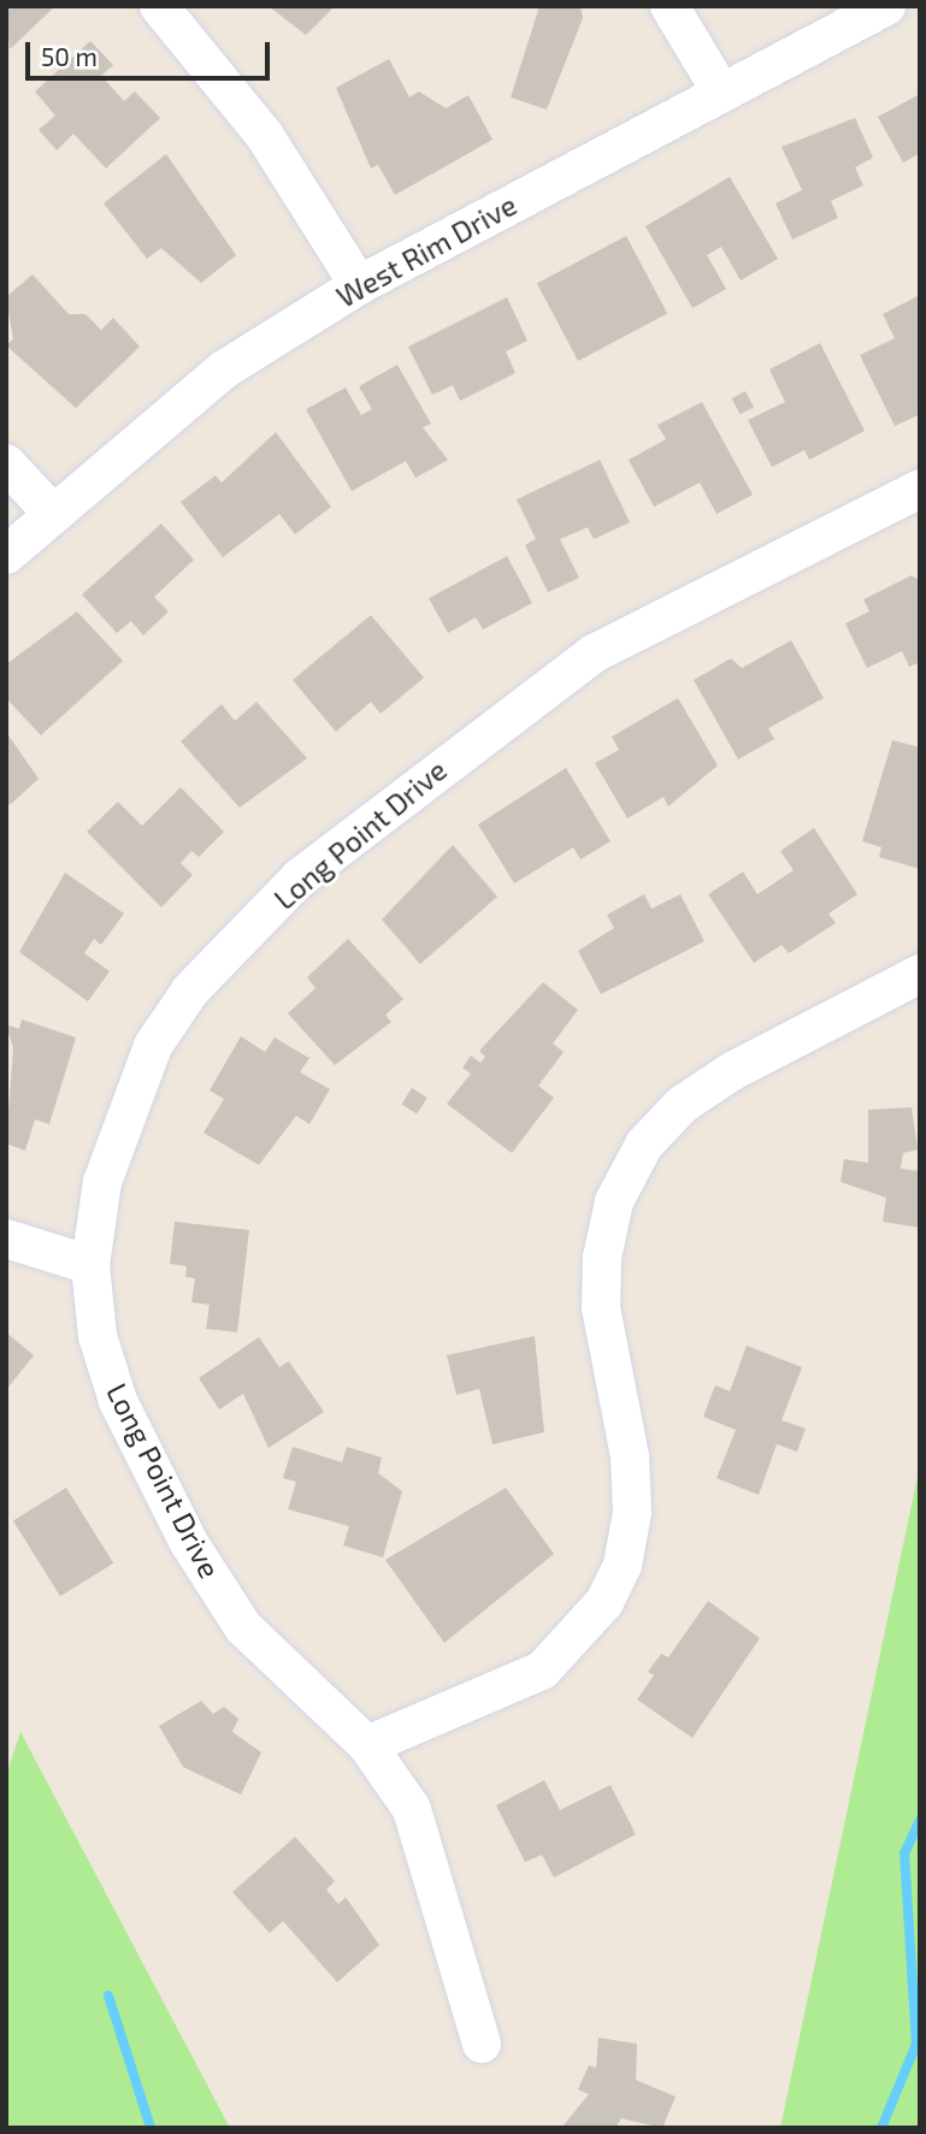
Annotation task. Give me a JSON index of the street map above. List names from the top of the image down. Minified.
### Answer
{"streets":{"street":["West Rim Drive","Long Point Drive"]},"scale_bar":"50 m"}
